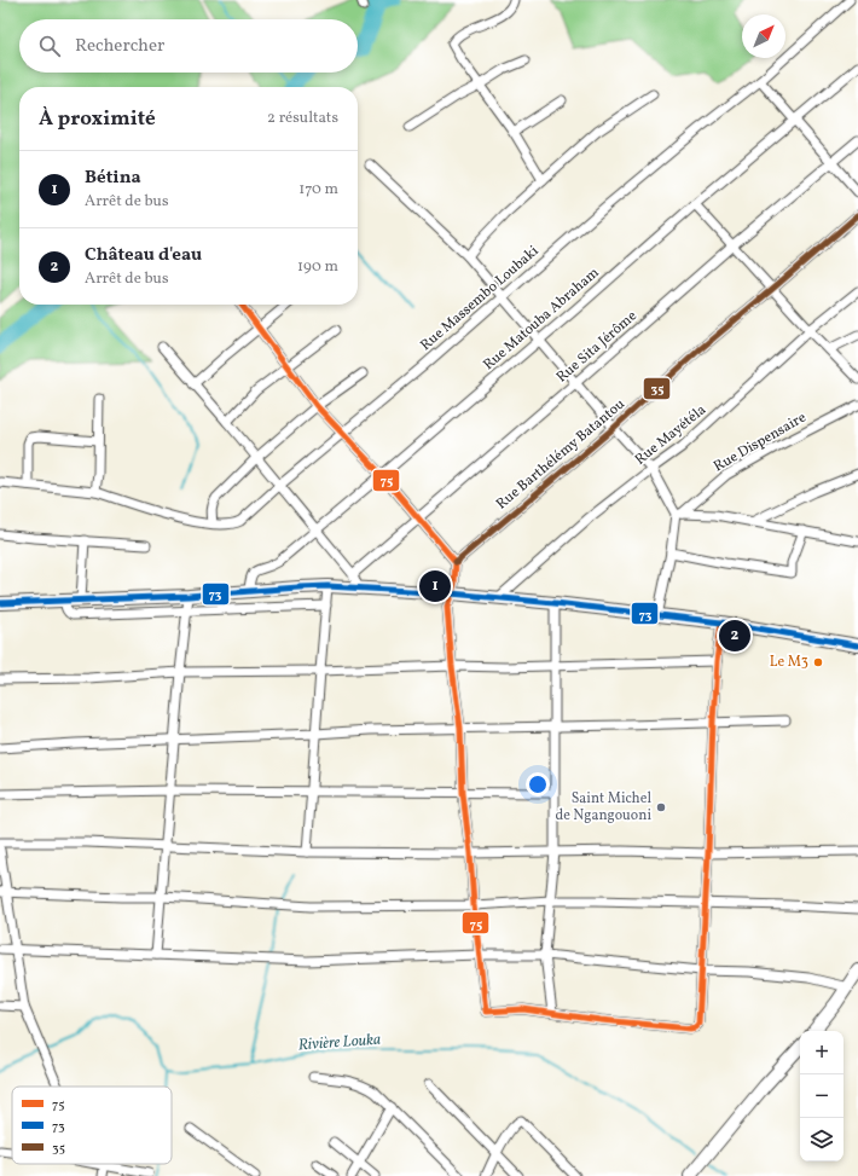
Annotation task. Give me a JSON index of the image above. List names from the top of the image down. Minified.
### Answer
{"streets":{"street":["Rue Massembo Loubaki","Rue Matouba Abraham","Rue Sita Jérôme","Rue Mayétéla","Rue Dispensaire","Rue Barthélémy Batantou"]},"water":["Rivière Louka"],"places":["Le M3","Saint Michel de Ngangouoni"],"lines":["transit line 35","transit line 75","transit line 73"],"legend":["75","73","35"],"north":"top right","page":{"search":"Rechercher","heading":["À proximité","2 résultats"],"list":[{"mark":"1","name":"Bétina","note":"Arrêt de bus","value":"170 m"},{"mark":"2","name":"Château d'eau","note":"Arrêt de bus","value":"190 m"}],"pins":["1","2"],"map_buttons":["+","−"]}}
